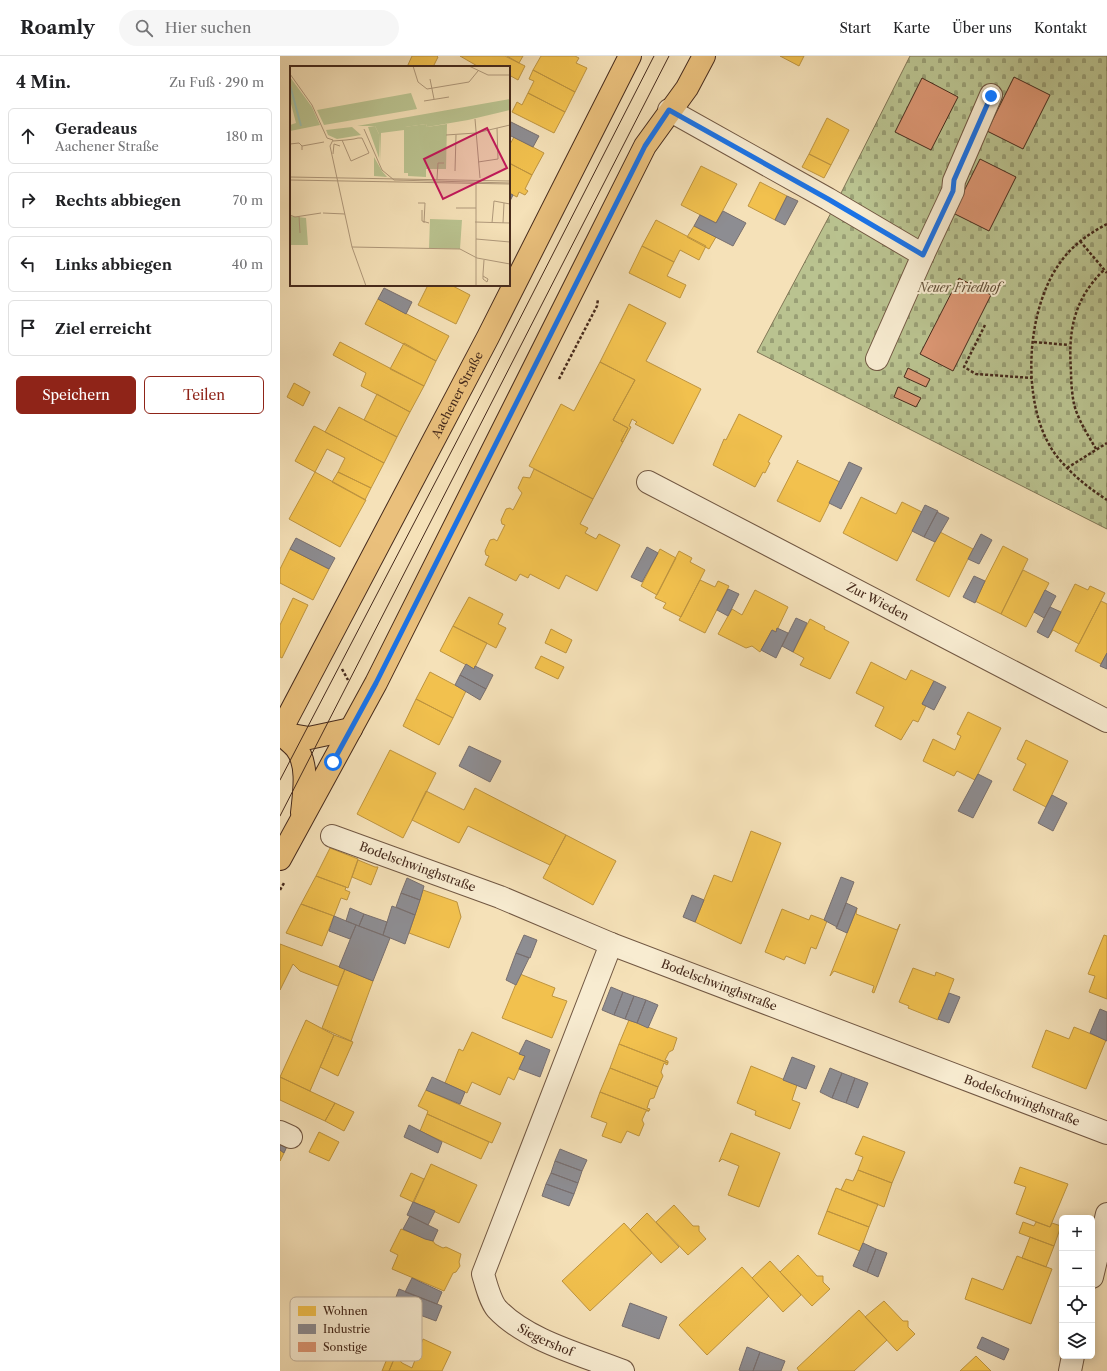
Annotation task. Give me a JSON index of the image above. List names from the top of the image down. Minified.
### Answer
{"streets":{"main road":["Aachener Straße"],"street":["Zur Wieden","Bodelschwinghstraße","Siegershof"]},"crossings":[["Bodelschwinghstraße","Siegershof"]],"parks":["Neuer Friedhof"],"legend":["Wohnen","Industrie","Sonstige"],"page":{"header":"Roamly","search":"Hier suchen","nav":["Start","Karte","Über uns","Kontakt"],"heading":["4 Min.","Zu Fuß · 290 m"],"list":[["Geradeaus","Aachener Straße","180 m"],["Rechts abbiegen","70 m"],["Links abbiegen","40 m"],"Ziel erreicht"],"buttons":["Speichern","Teilen"],"map_buttons":["+","−"]}}
